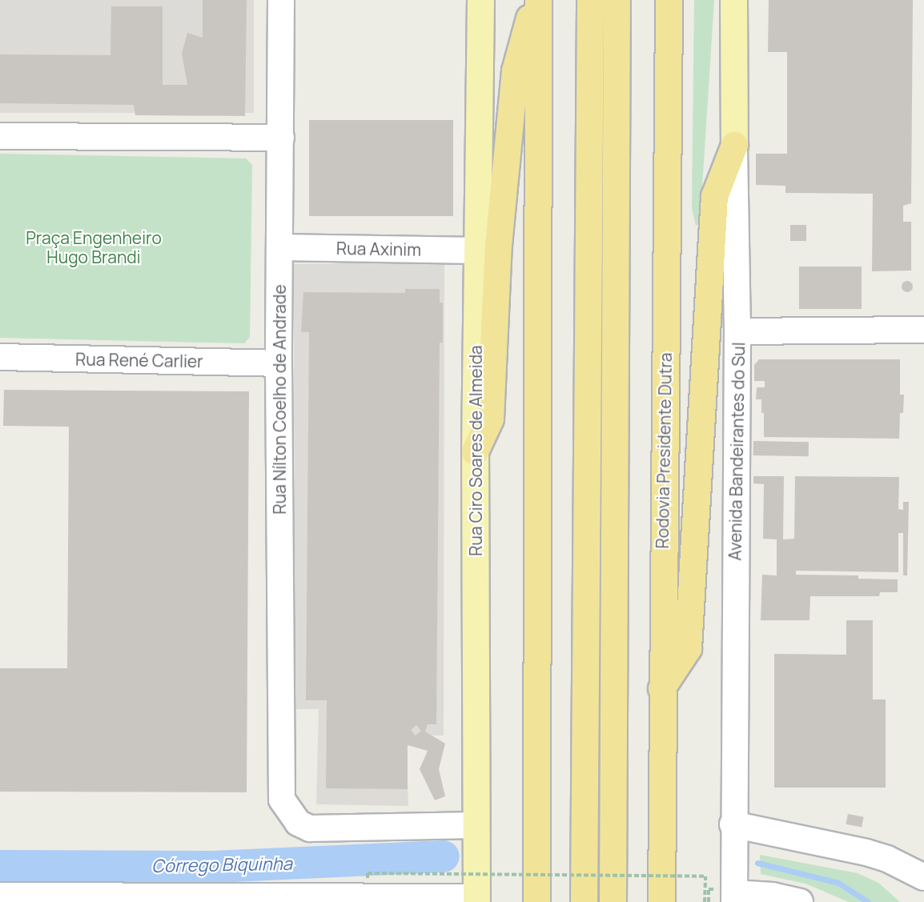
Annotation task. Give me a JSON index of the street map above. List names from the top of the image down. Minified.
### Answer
{"streets":{"highway":["Rodovia Presidente Dutra"],"main road":["Rua Ciro Soares de Almeida","Avenida Bandeirantes do Sul"],"street":["Rua Axinim","Rua René Carlier","Rua Nílton Coelho de Andrade"]},"crossings":[["Rua Axinim","Rua Nílton Coelho de Andrade"],["Rua Axinim","Rua Ciro Soares de Almeida"],["Rua René Carlier","Rua Nílton Coelho de Andrade"],["Rua Nílton Coelho de Andrade","Rua Ciro Soares de Almeida"]],"water":["Córrego Biquinha"],"parks":["Praça Engenheiro Hugo Brandi"]}
